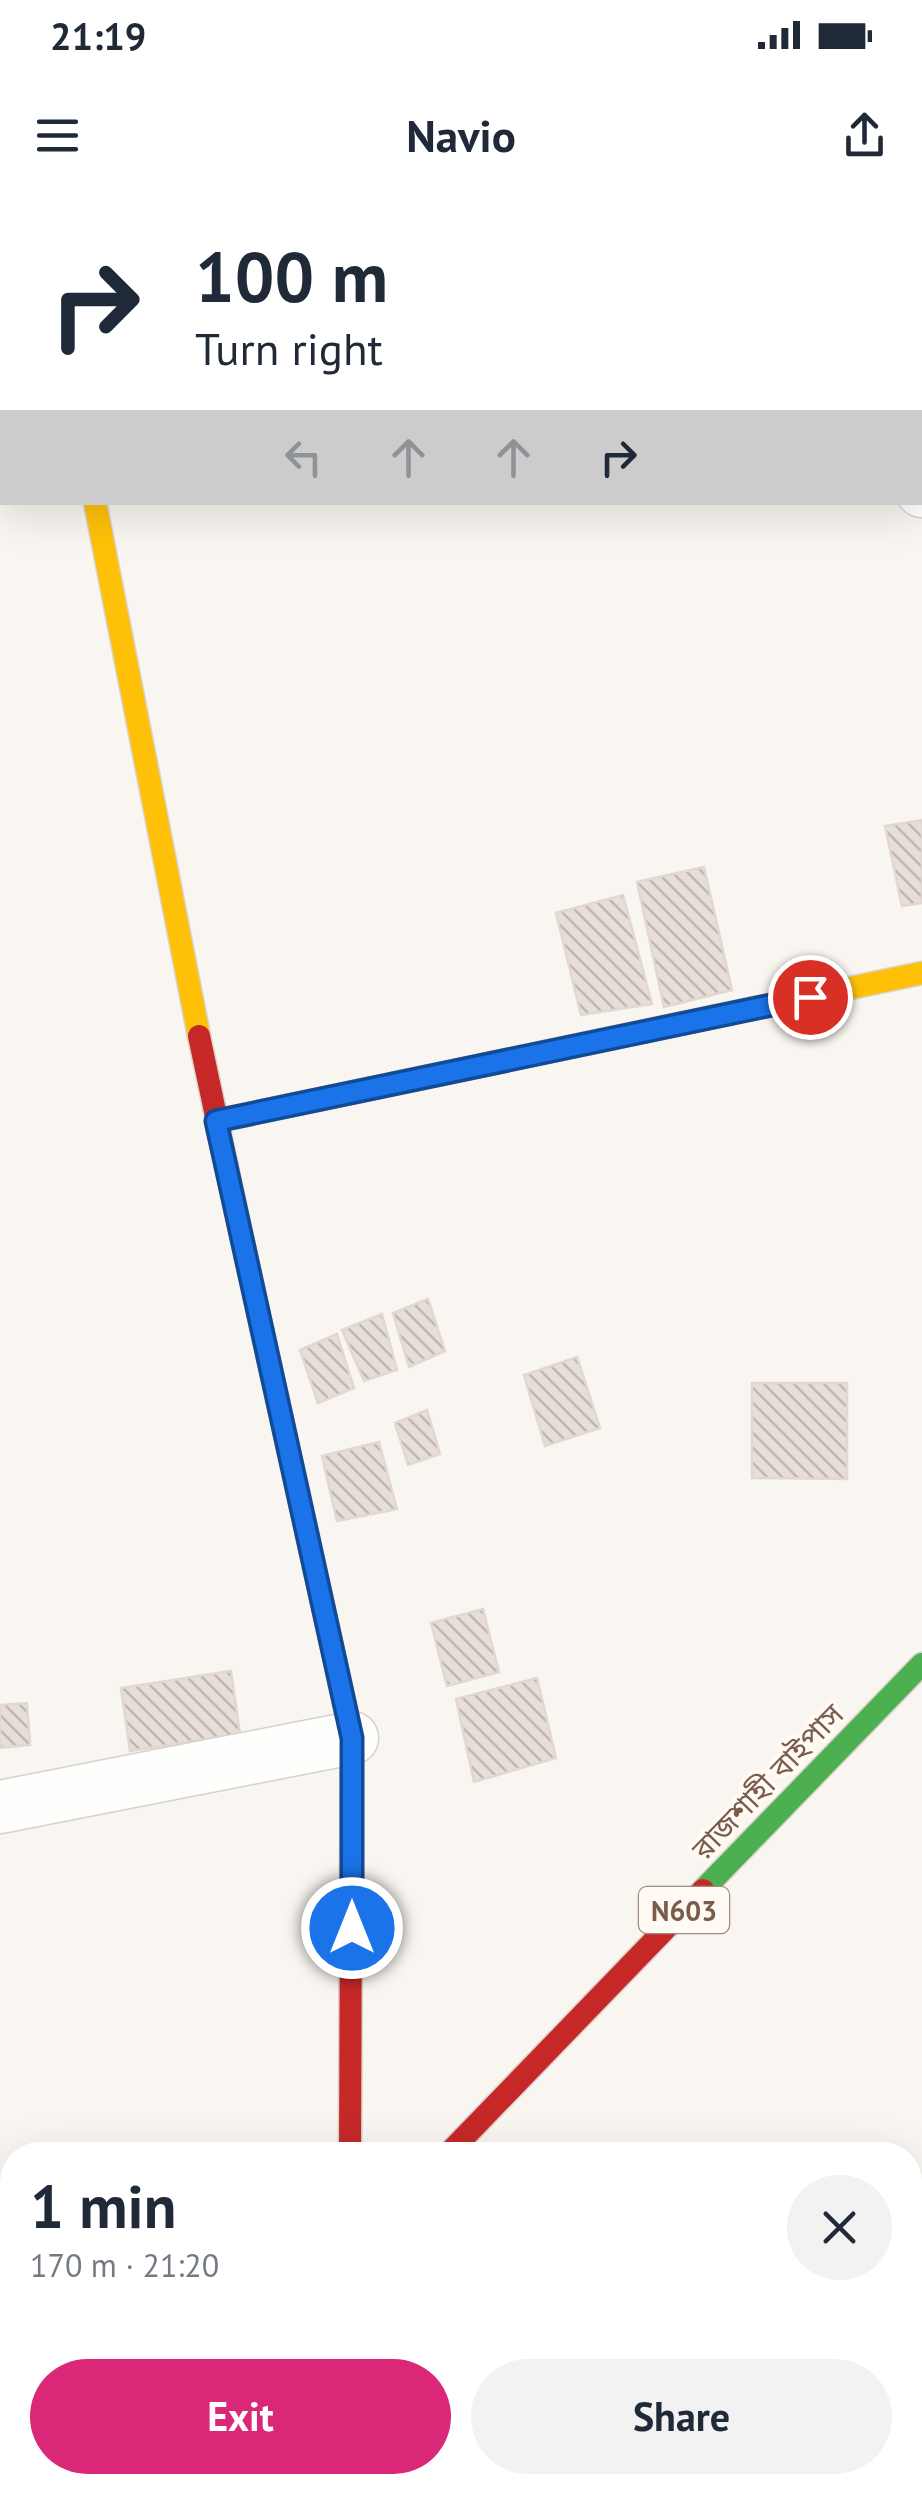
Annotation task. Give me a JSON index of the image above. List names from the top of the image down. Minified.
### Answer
{"streets":{"main road":["রাজশাহী বাইপাস","N603"]},"page":{"status":"21:19","header":"Navio","turn":["100 m","Turn right"],"heading":["1 min","170 m · 21:20"],"buttons":["Exit","Share"]}}
